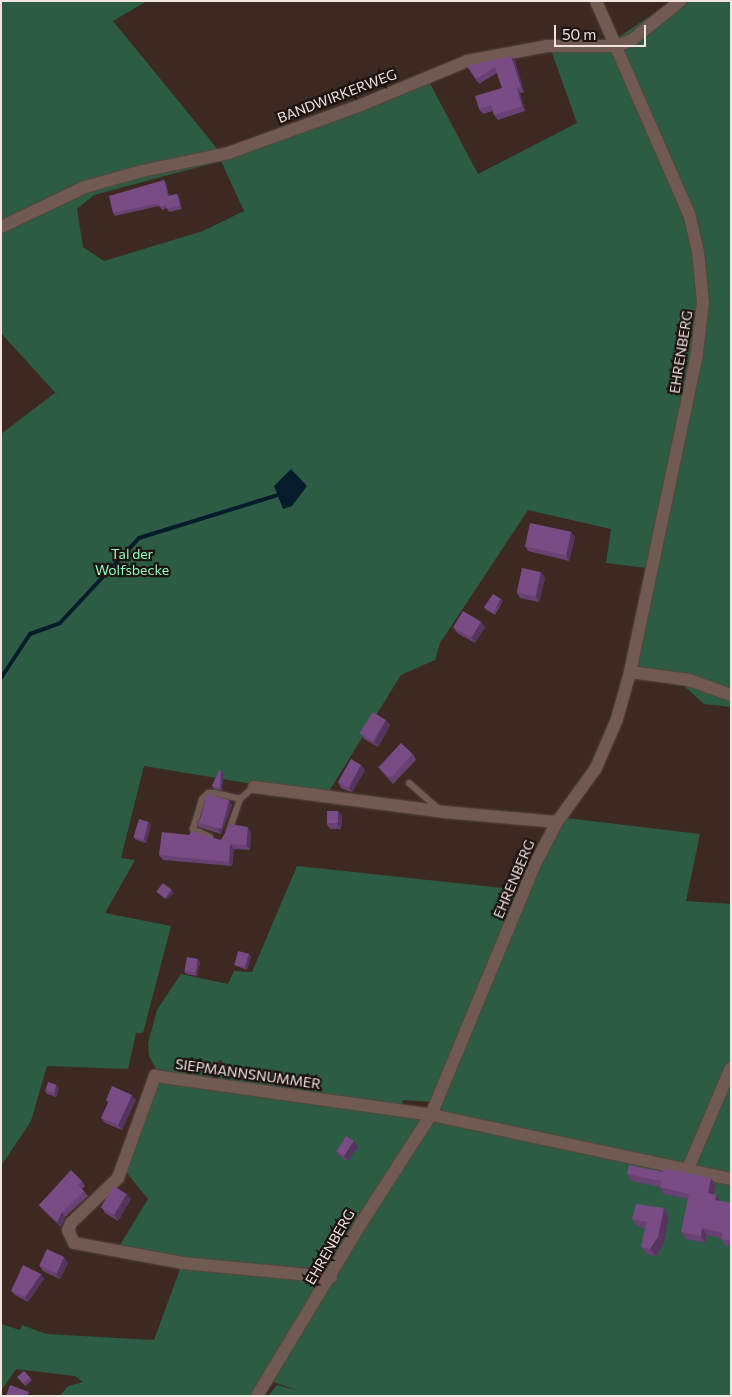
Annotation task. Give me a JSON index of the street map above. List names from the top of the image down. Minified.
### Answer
{"streets":{"street":["BANDWIRKERWEG","EHRENBERG","SIEPMANNSNUMMER"]},"crossings":[["BANDWIRKERWEG","EHRENBERG"],["EHRENBERG","SIEPMANNSNUMMER"]],"parks":["Tal der Wolfsbecke"],"scale_bar":"50 m"}
